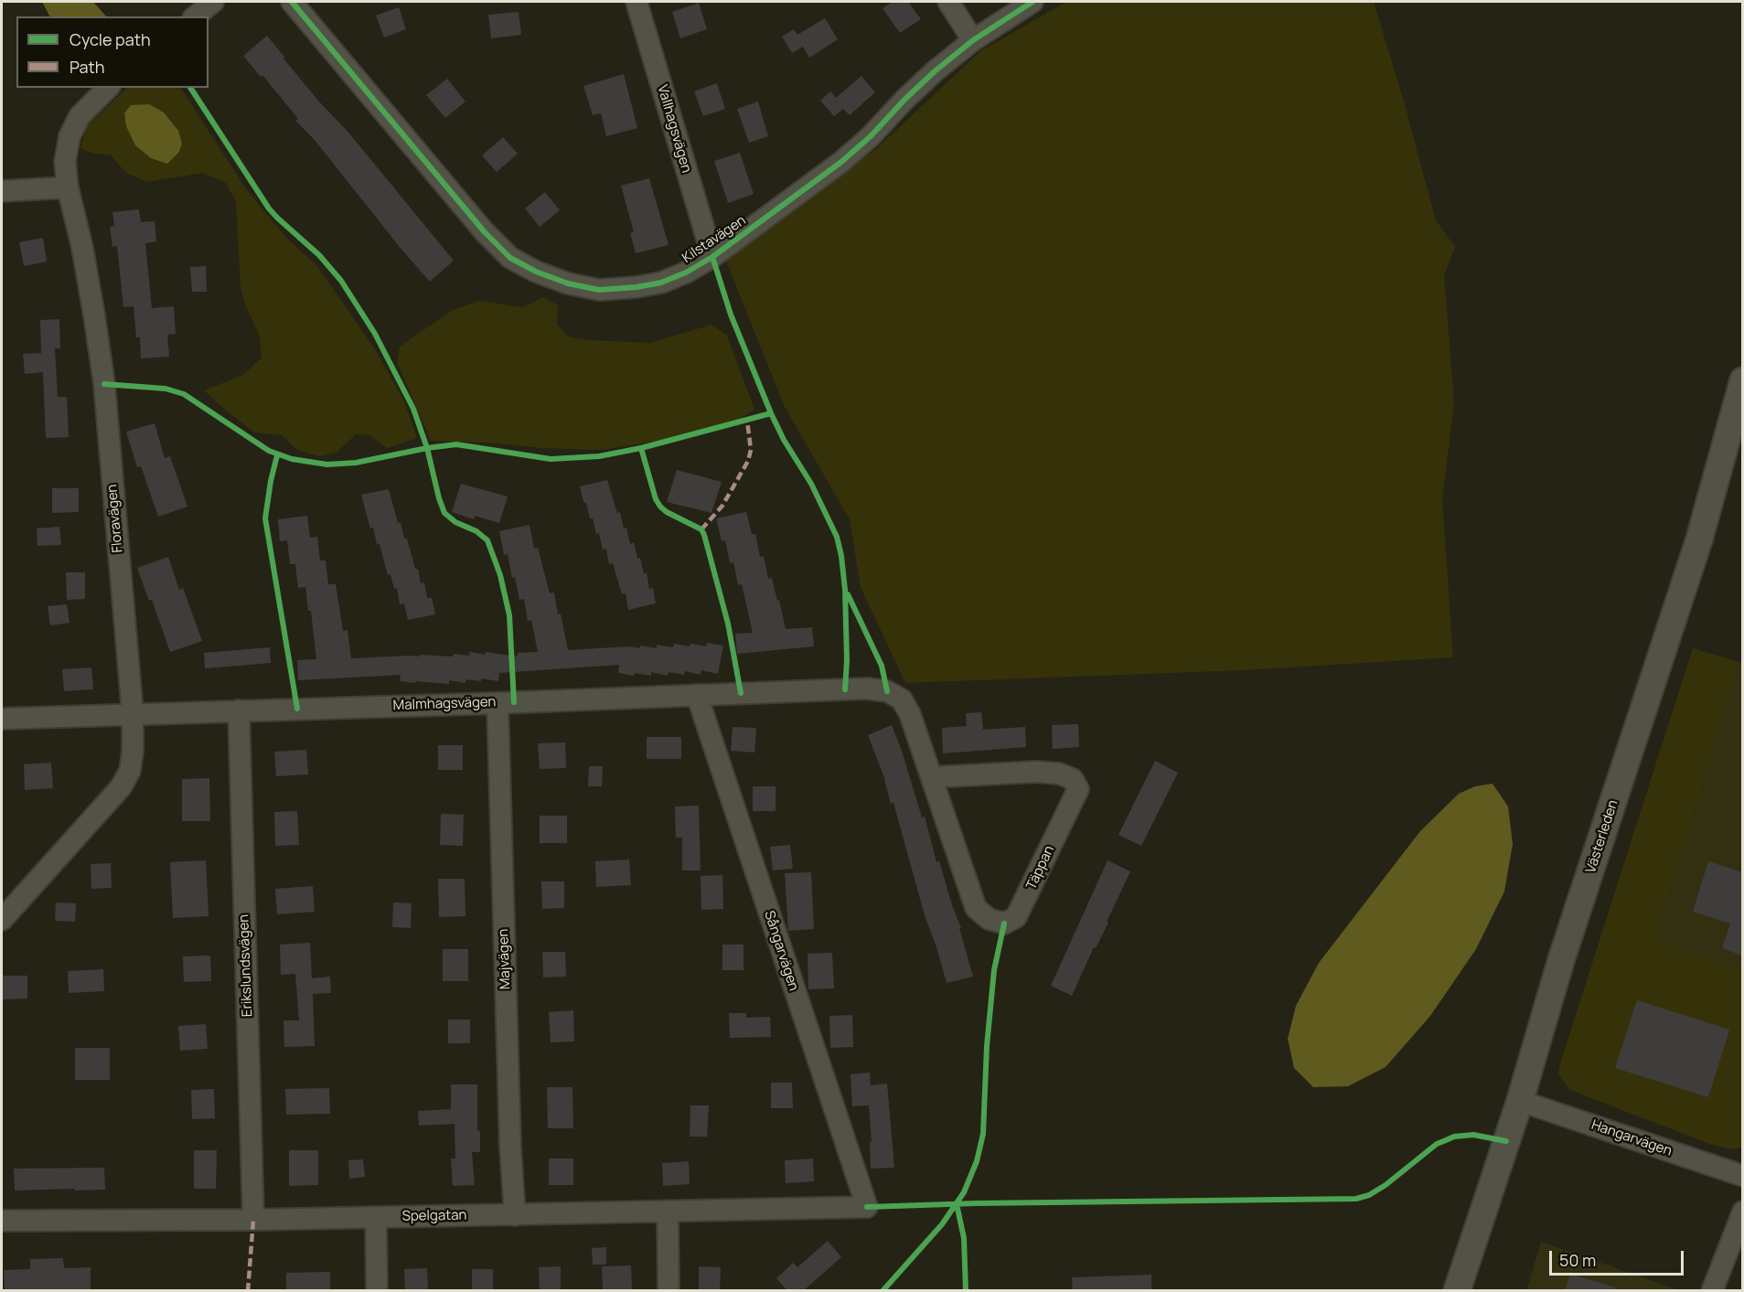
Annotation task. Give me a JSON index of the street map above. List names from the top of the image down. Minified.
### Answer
{"streets":{"street":["Vallhagsvägen","Kilstavägen","Floravägen","Malmhagsvägen","Västerleden","Täppan","Sångarvägen","Majvägen","Erikslundsvägen","Hangarvägen","Spelgatan"]},"crossings":[["Vallhagsvägen","Kilstavägen"],["Floravägen","Malmhagsvägen"],["Malmhagsvägen","Täppan"],["Malmhagsvägen","Sångarvägen"],["Malmhagsvägen","Majvägen"],["Malmhagsvägen","Erikslundsvägen"],["Västerleden","Hangarvägen"],["Sångarvägen","Spelgatan"],["Majvägen","Spelgatan"],["Erikslundsvägen","Spelgatan"]],"legend":["Cycle path","Path"],"scale_bar":"50 m"}
